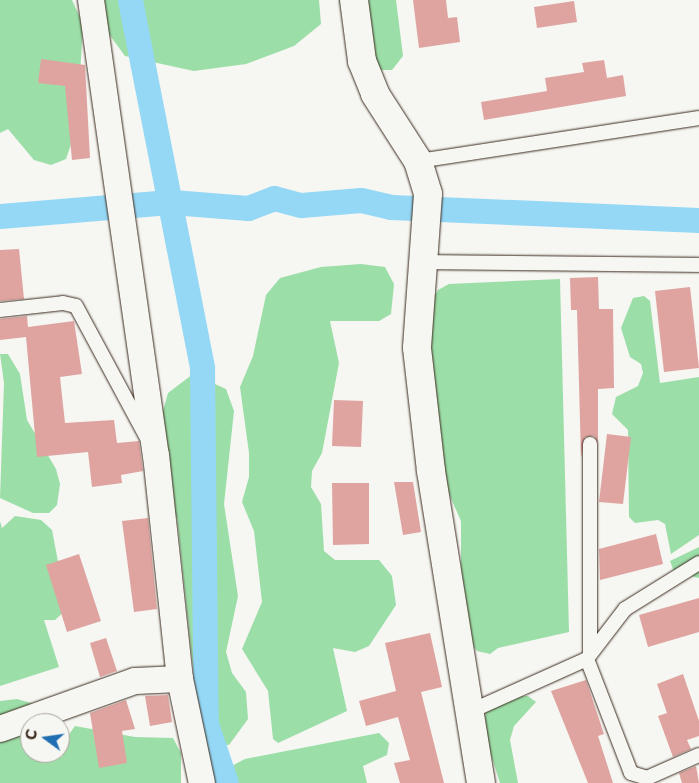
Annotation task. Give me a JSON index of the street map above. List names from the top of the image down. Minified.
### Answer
{"north":"left"}
